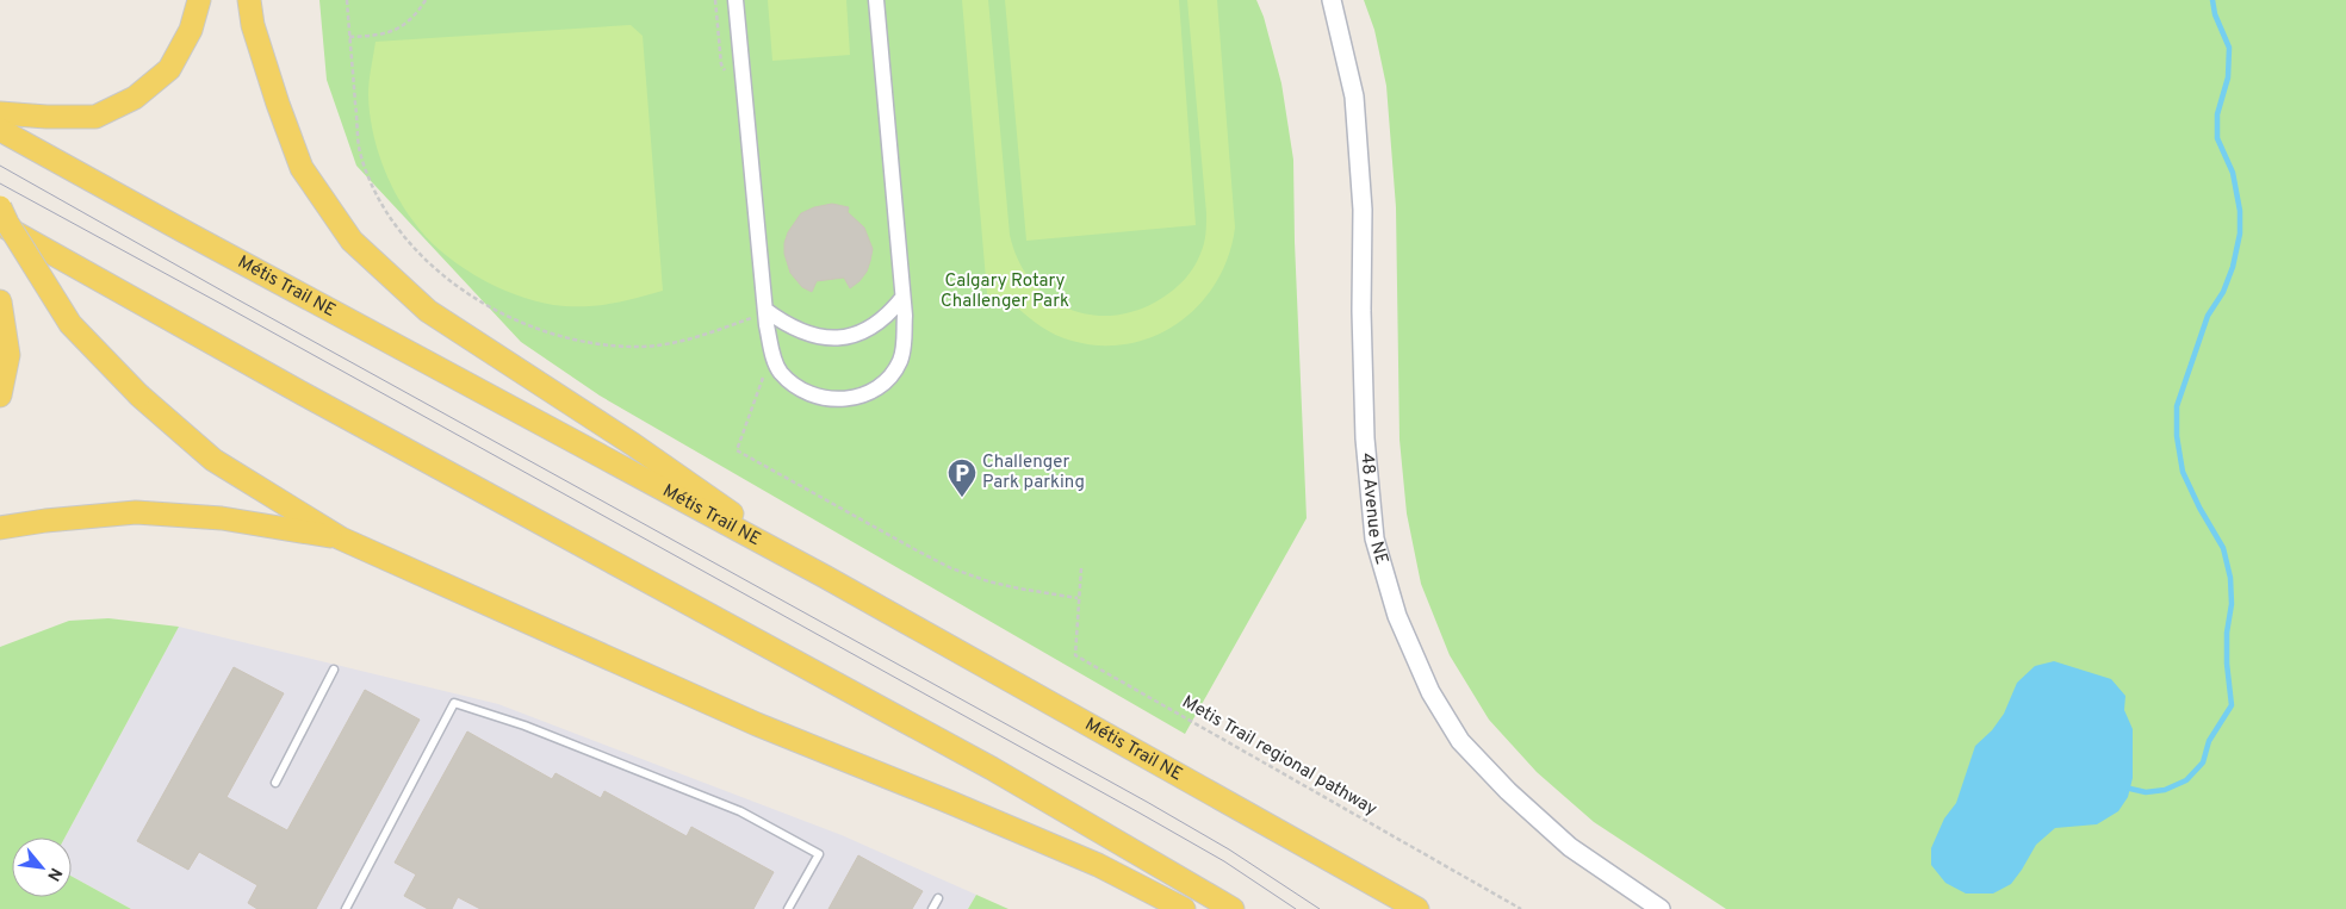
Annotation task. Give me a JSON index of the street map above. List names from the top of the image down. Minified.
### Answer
{"streets":{"main road":["Métis Trail NE"],"street":["48 Avenue NE"],"path":["Metis Trail regional pathway"]},"parks":["Calgary Rotary Challenger Park"],"places":{"parking":["Challenger Park parking"]},"north":"bottom right"}
